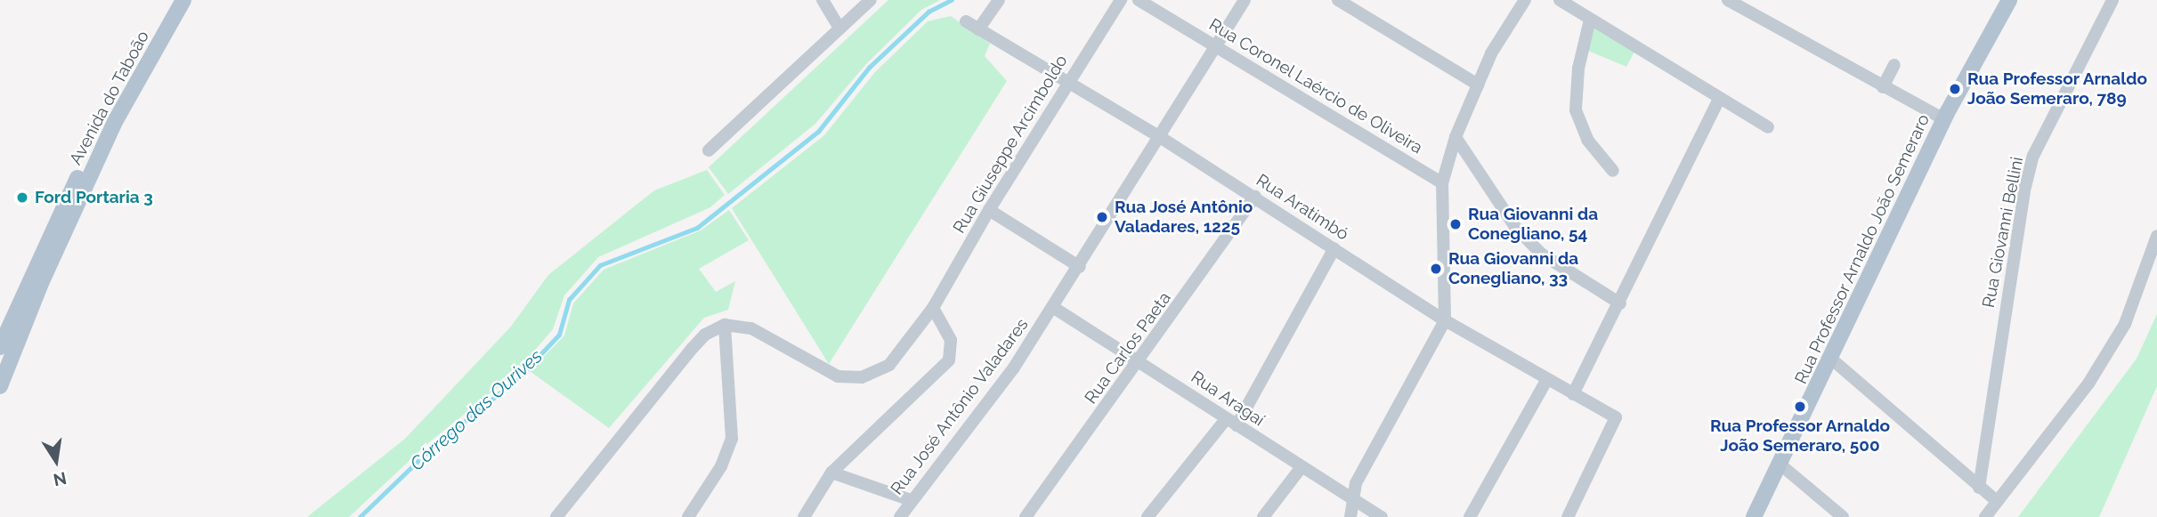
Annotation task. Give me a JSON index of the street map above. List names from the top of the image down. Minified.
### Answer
{"streets":{"main road":["Avenida do Taboão","Rua Professor Arnaldo João Semeraro"],"street":["Rua Coronel Laércio de Oliveira","Rua Giuseppe Arcimboldo","Rua Aratimbó","Rua Giovanni Bellini","Rua Carlos Paeta","Rua Aragaí","Rua José Antônio Valadares"]},"crossings":[["Rua Coronel Laércio de Oliveira","Rua José Antônio Valadares"],["Rua Giuseppe Arcimboldo","Rua Aratimbó"],["Rua Aratimbó","Rua Carlos Paeta"],["Rua Aratimbó","Rua José Antônio Valadares"],["Rua Carlos Paeta","Rua Aragaí"],["Rua Aragaí","Rua José Antônio Valadares"]],"water":["Córrego das Ourives"],"places":["Rua Professor Arnaldo João Semeraro, 789","Ford Portaria 3","Rua José Antônio Valadares, 1225","Rua Giovanni da Conegliano, 54","Rua Giovanni da Conegliano, 33","Rua Professor Arnaldo João Semeraro, 500"],"north":"bottom"}
